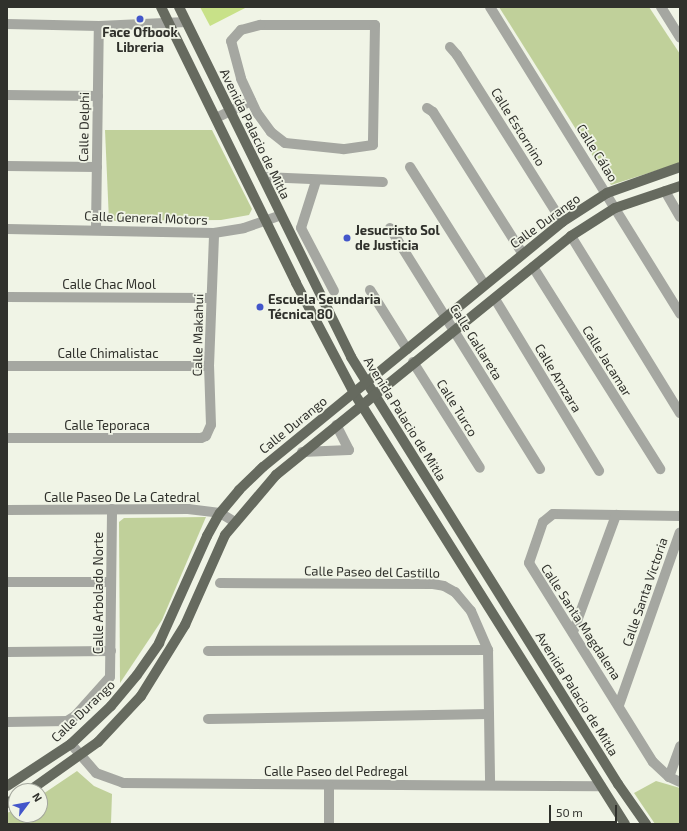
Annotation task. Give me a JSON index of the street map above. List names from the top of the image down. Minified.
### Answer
{"streets":{"main road":["Avenida Palacio de Mitla","Calle Durango"],"street":["Calle Delphi","Calle Estornino","Calle Cálao","Calle General Motors","Calle Chac Mool","Calle Makahui","Calle Gallareta","Calle Chimalistac","Calle Jacamar","Calle Amzara","Calle Turco","Calle Teporaca","Calle Paseo De La Catedral","Calle Paseo del Castillo","Calle Santa Victoria","Calle Arbolado Norte","Calle Santa Magdalena","Calle Paseo del Pedregal"]},"crossings":[["Calle Delphi","Calle General Motors"],["Calle Estornino","Calle Durango"],["Avenida Palacio de Mitla","Calle General Motors"],["Avenida Palacio de Mitla","Calle Durango"],["Calle Cálao","Calle Durango"],["Calle General Motors","Calle Makahui"],["Calle Durango","Calle Gallareta"],["Calle Durango","Calle Jacamar"],["Calle Durango","Calle Amzara"],["Calle Durango","Calle Turco"],["Calle Durango","Calle Paseo De La Catedral"],["Calle Durango","Calle Paseo del Pedregal"],["Calle Chac Mool","Calle Makahui"],["Calle Makahui","Calle Chimalistac"],["Calle Makahui","Calle Teporaca"],["Calle Paseo De La Catedral","Calle Arbolado Norte"],["Calle Paseo del Castillo","Calle Paseo del Pedregal"],["Calle Santa Victoria","Calle Santa Magdalena"]],"places":["Face Ofbook Libreria","Jesucristo Sol de Justicia","Escuela Seundaria Técnica 80"],"scale_bar":"50 m","north":"top right"}
